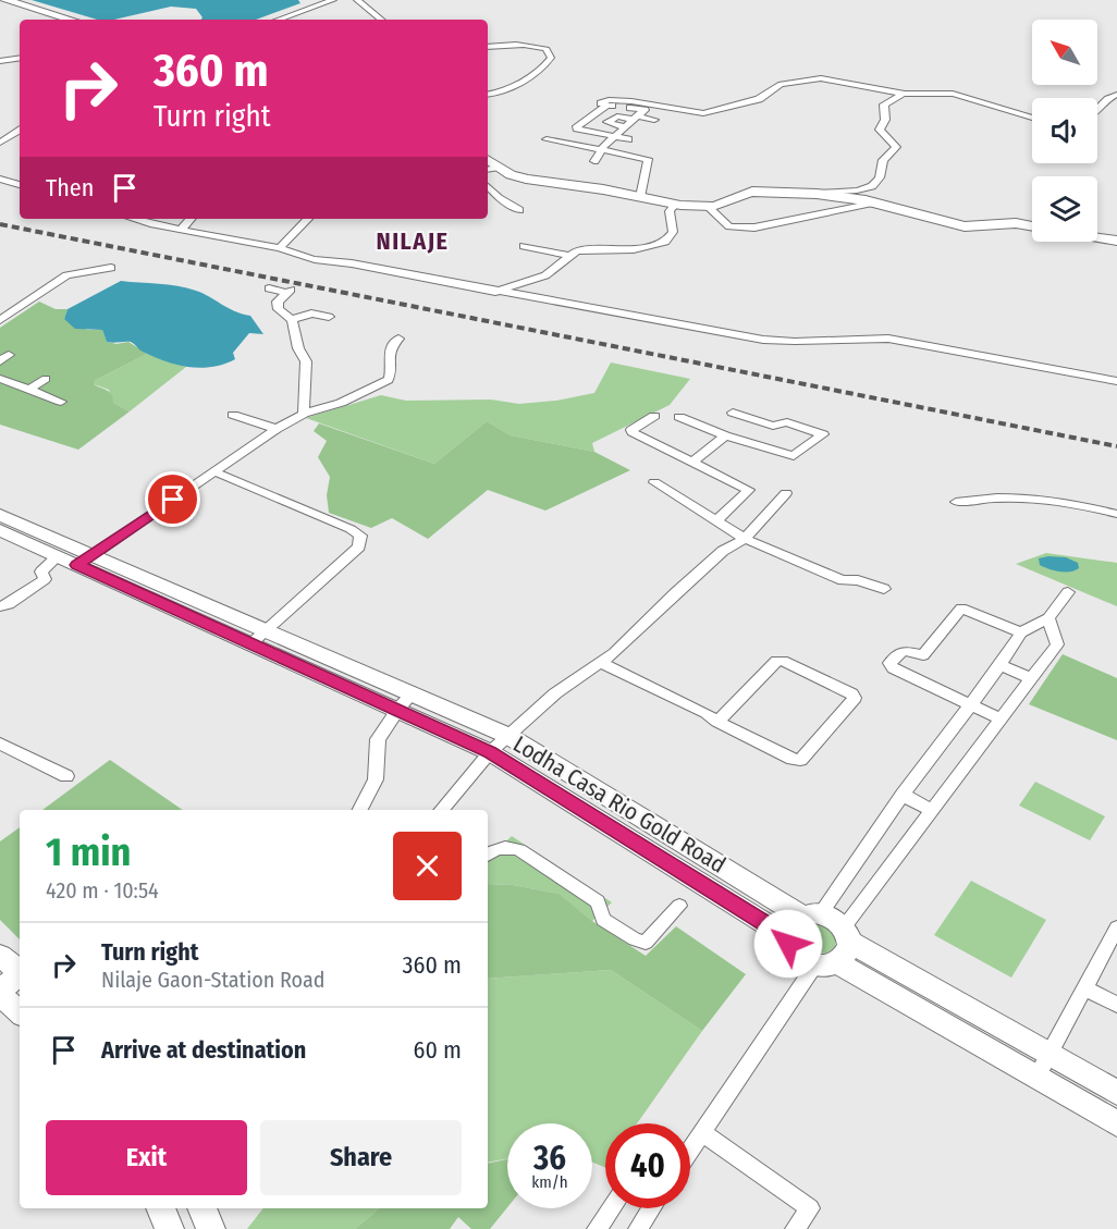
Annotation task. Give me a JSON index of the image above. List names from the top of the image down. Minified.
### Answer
{"streets":{"street":["Lodha Casa Rio Gold Road"]},"districts":["NILAJE"],"north":"top left","page":{"turn":["360 m","Turn right"],"then":"Then","heading":["1 min","420 m · 10:54"],"list":[{"name":"Turn right","note":"Nilaje Gaon-Station Road","value":"360 m"},{"name":"Arrive at destination","value":"60 m"}],"buttons":["Exit","Share"],"speed":"36 km/h","limit":"40"}}
